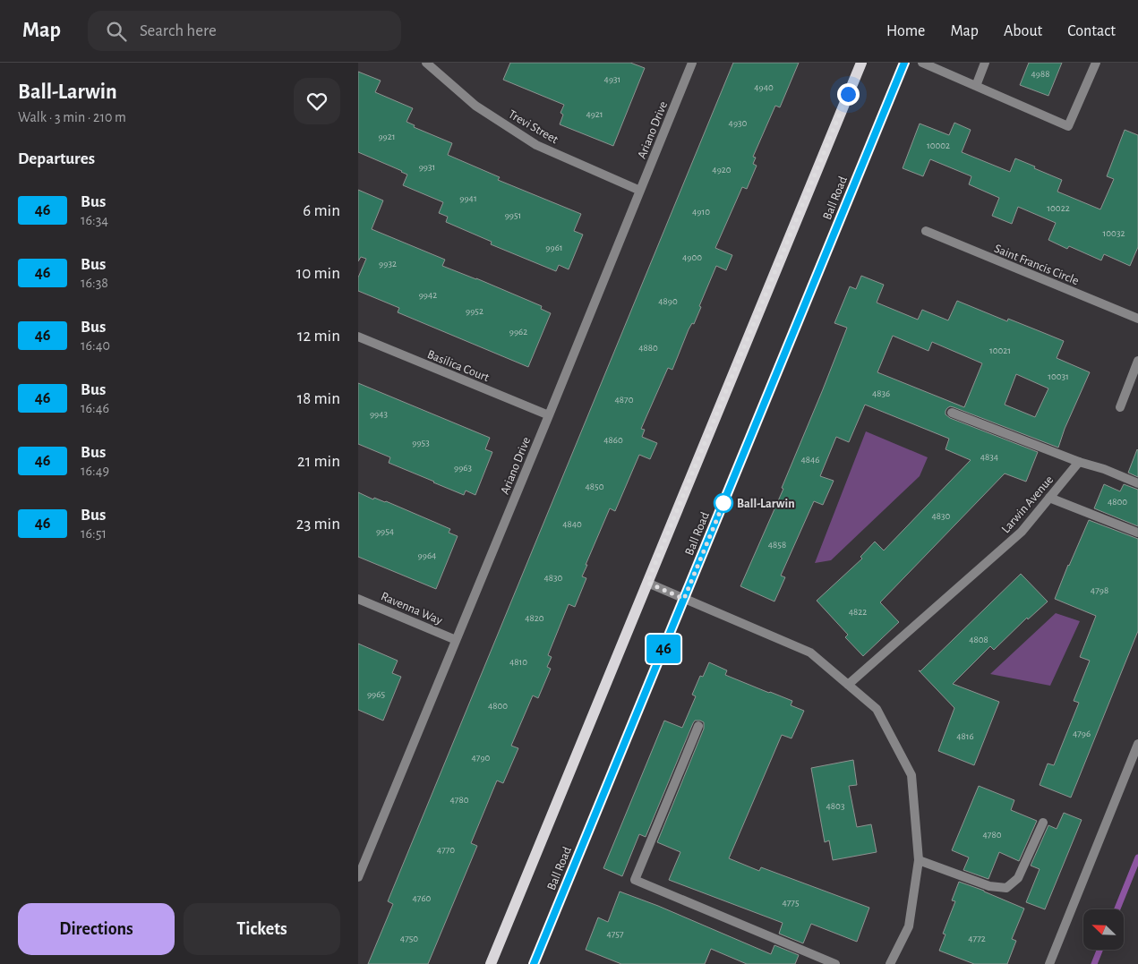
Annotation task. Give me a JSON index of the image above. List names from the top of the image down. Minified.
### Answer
{"streets":{"main road":["Ball Road"],"street":["Trevi Street","Ariano Drive","Saint Francis Circle","Basilica Court","Larwin Avenue","Ravenna Way"]},"crossings":[["Trevi Street","Ariano Drive"],["Ariano Drive","Basilica Court"],["Ariano Drive","Ravenna Way"]],"places":["Ball-Larwin"],"lines":["bus line 46"],"house_numbers":["4988","4931","4940","4921","4930","9921","10002","9931","4920","9941","10022","4910","9951","10032","9961","4900","9932","9942","4890","9952","9962","4880","10021","10031","4836","4870","9943","4860","9953","4834","4846","9963","4850","4800","4830","4840","9954","4858","9964","4830","4798","4822","4820","4808","4810","9965","4800","4796","4816","4790","4780","4803","4780","4770","4760","4775","4757","4750","4772"],"north":"top left","page":{"header":"Map","search":"Search here","nav":["Home","Map","About","Contact"],"heading":[["Ball-Larwin","Walk · 3 min · 210 m"],"Departures"],"on_map":"46","list":[{"mark":"46","name":"Bus","note":"16:34","value":"6 min"},{"mark":"46","name":"Bus","note":"16:38","value":"10 min"},{"mark":"46","name":"Bus","note":"16:40","value":"12 min"},{"mark":"46","name":"Bus","note":"16:46","value":"18 min"},{"mark":"46","name":"Bus","note":"16:49","value":"21 min"},{"mark":"46","name":"Bus","note":"16:51","value":"23 min"}],"buttons":["Directions","Tickets"]}}
